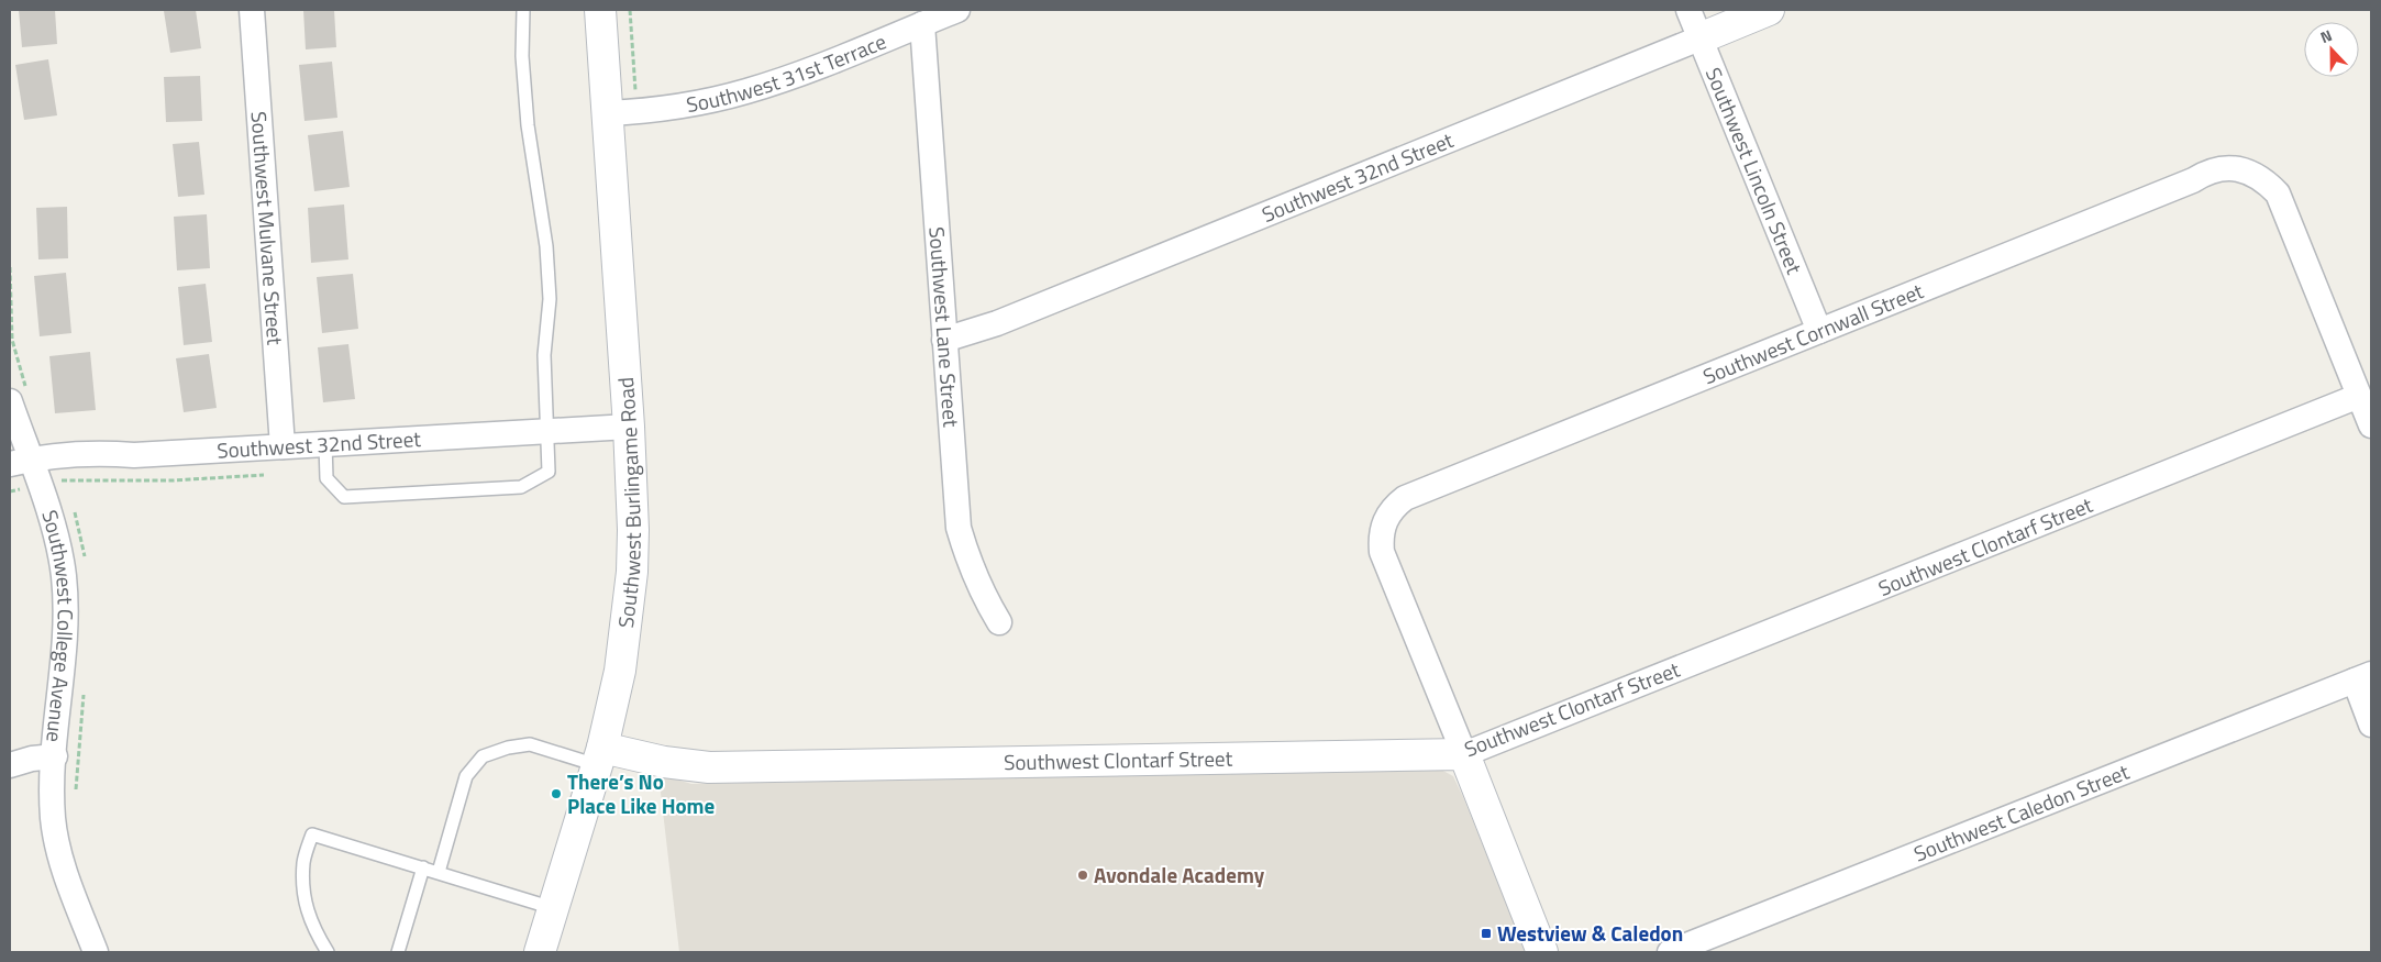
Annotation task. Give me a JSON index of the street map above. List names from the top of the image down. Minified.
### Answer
{"streets":{"street":["Southwest 31st Terrace","Southwest Lincoln Street","Southwest 32nd Street","Southwest Mulvane Street","Southwest Lane Street","Southwest Cornwall Street","Southwest Burlingame Road","Southwest Clontarf Street","Southwest College Avenue","Southwest Caledon Street"]},"crossings":[["Southwest 31st Terrace","Southwest Lane Street"],["Southwest 31st Terrace","Southwest Burlingame Road"],["Southwest Lincoln Street","Southwest 32nd Street"],["Southwest Lincoln Street","Southwest Cornwall Street"],["Southwest 32nd Street","Southwest Mulvane Street"],["Southwest 32nd Street","Southwest Lane Street"],["Southwest 32nd Street","Southwest Burlingame Road"],["Southwest 32nd Street","Southwest College Avenue"],["Southwest Cornwall Street","Southwest Clontarf Street"],["Southwest Burlingame Road","Southwest Clontarf Street"]],"places":{"other":["There’s No Place Like Home","Avondale Academy"],"transit":["Westview & Caledon"]},"north":"top"}
